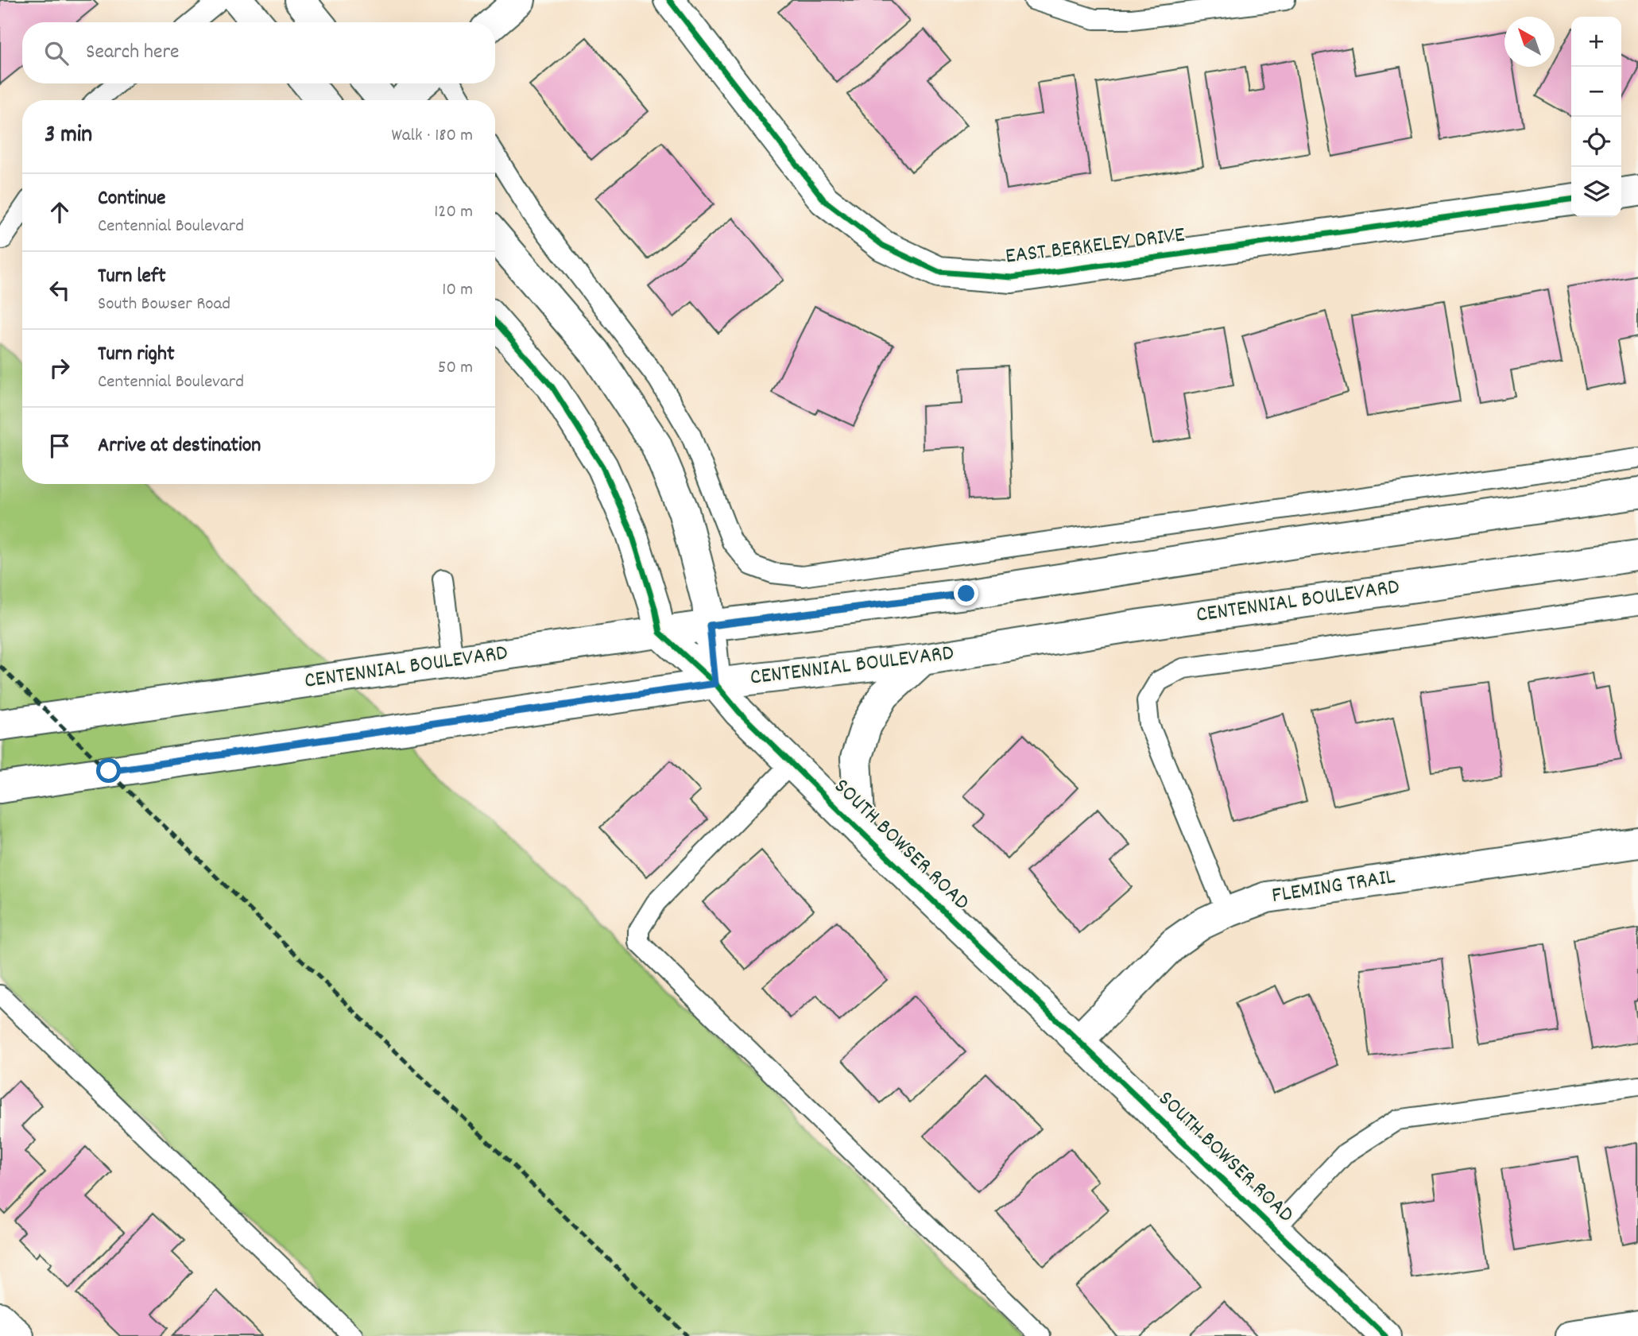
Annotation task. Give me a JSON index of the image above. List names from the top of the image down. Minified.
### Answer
{"streets":{"street":["EAST BERKELEY DRIVE","CENTENNIAL BOULEVARD","SOUTH BOWSER ROAD","FLEMING TRAIL"]},"crossings":[["CENTENNIAL BOULEVARD","SOUTH BOWSER ROAD"],["SOUTH BOWSER ROAD","FLEMING TRAIL"]],"north":"top left","page":{"map_buttons":["+","−"],"search":"Search here","heading":["3 min","Walk · 180 m"],"list":[["Continue","Centennial Boulevard","120 m"],["Turn left","South Bowser Road","10 m"],["Turn right","Centennial Boulevard","50 m"],"Arrive at destination"]}}
